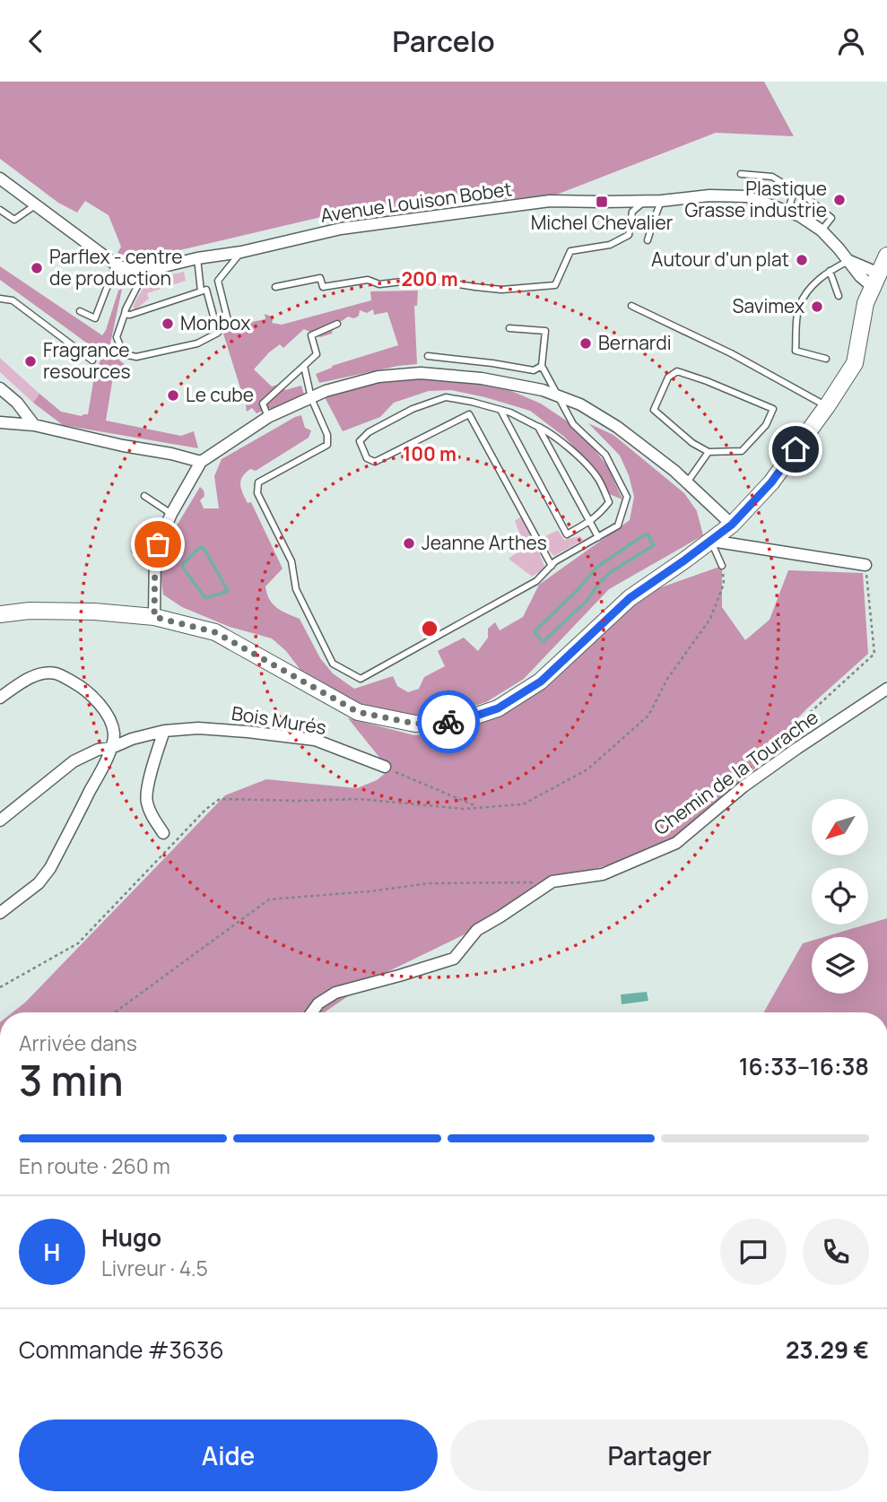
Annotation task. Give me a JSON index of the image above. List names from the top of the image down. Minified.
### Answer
{"streets":{"street":["Avenue Louison Bobet","Bois Murés","Chemin de la Tourache"]},"places":{"other":["Plastique Grasse industrie","Autour d'un plat","Parflex - centre de production","Savimex","Monbox","Bernardi","Fragrance resources","Le cube","Jeanne Arthes"],"transit":["Michel Chevalier"]},"north":"bottom left","page":{"header":"Parcelo","heading":["3 min","Arrivée dans","16:33–16:38"],"panel":["Hugo","Livreur · 4.5","Commande #3636","23.29 €"],"bar":"En route · 260 m","round":"H","buttons":["Aide","Partager"]},"rings":["200 m","100 m"]}
